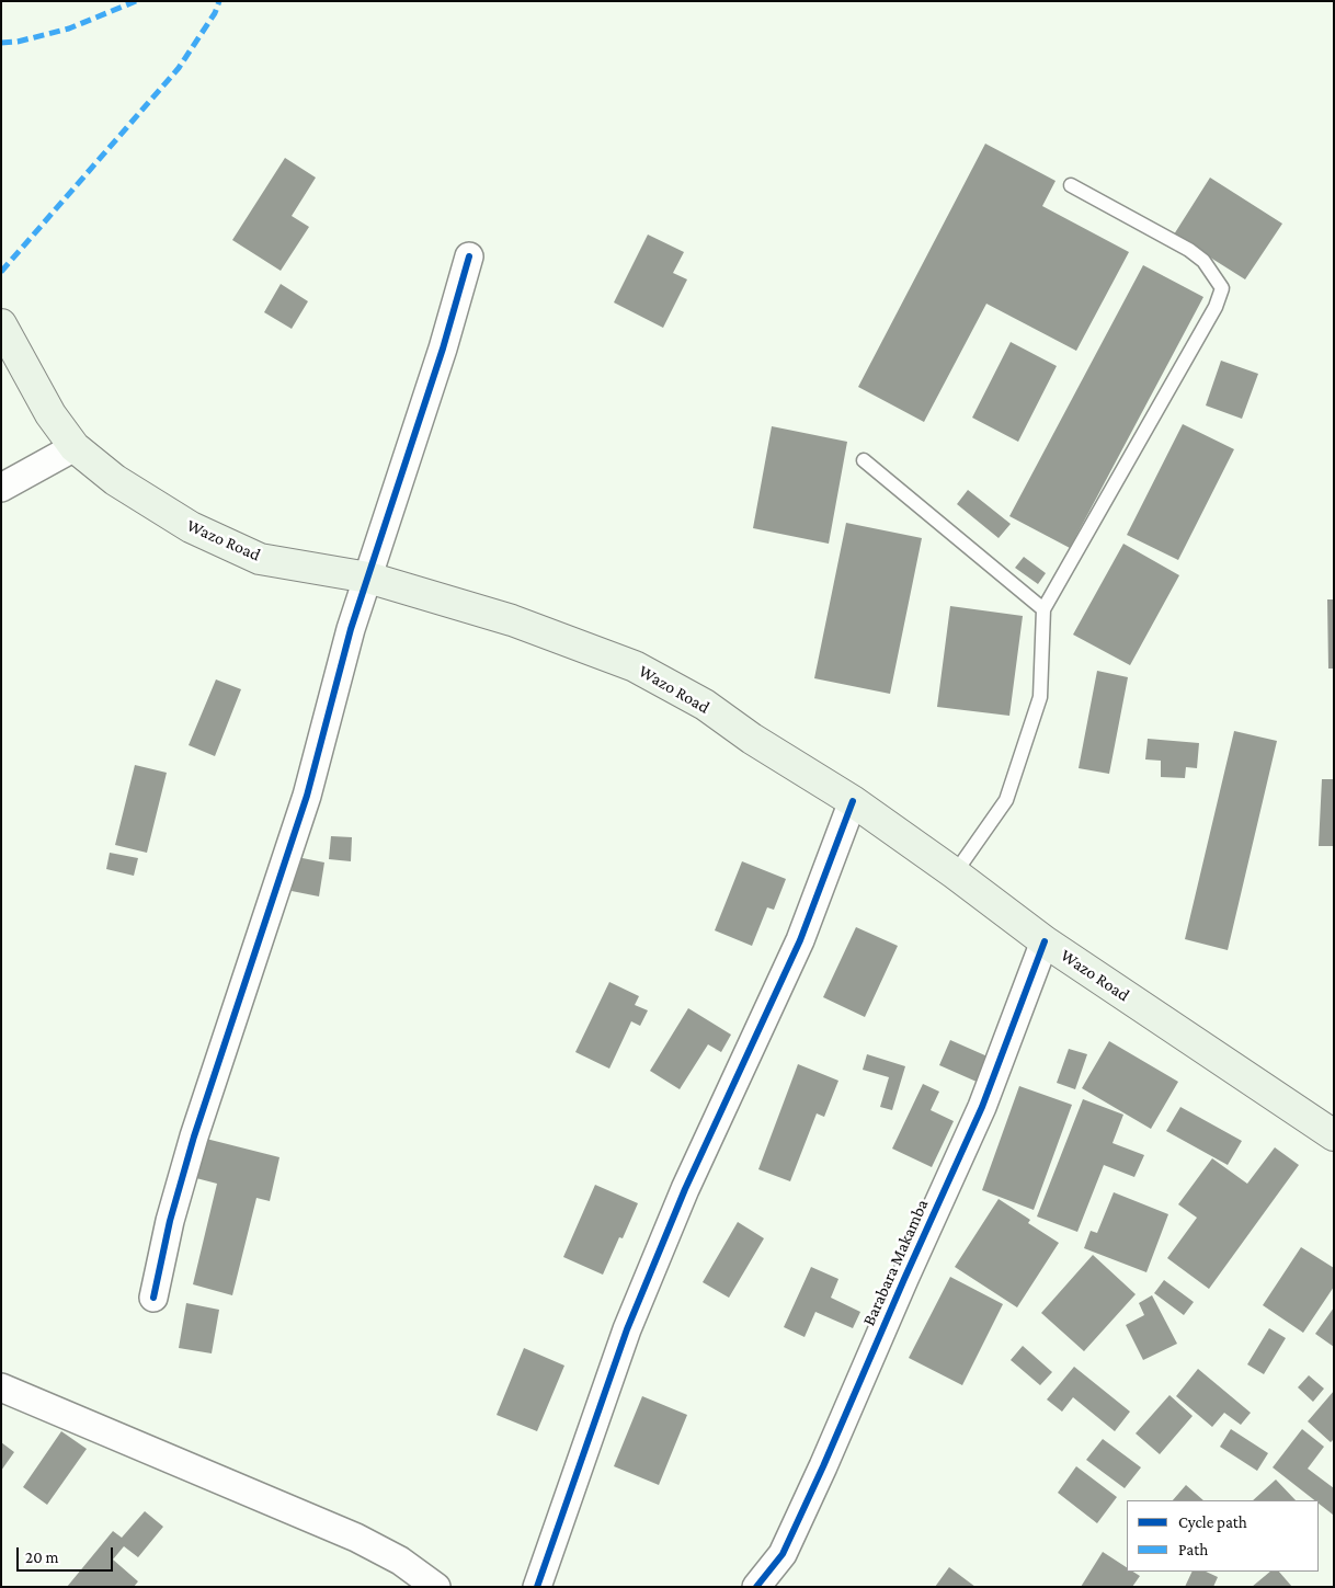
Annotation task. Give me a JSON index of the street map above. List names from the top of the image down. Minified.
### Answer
{"streets":{"main road":["Wazo Road"],"street":["Barabara Makamba"]},"crossings":[["Wazo Road","Barabara Makamba"]],"legend":["Cycle path","Path"],"scale_bar":"20 m"}
